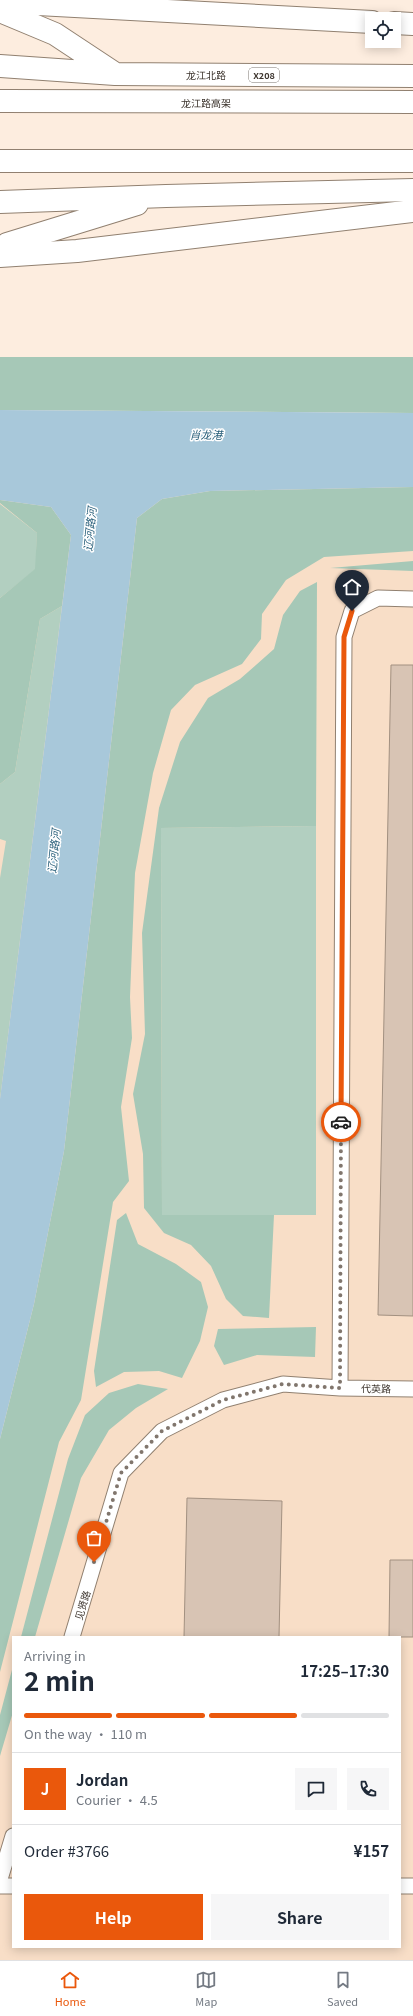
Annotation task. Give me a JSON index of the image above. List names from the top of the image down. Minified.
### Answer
{"streets":{"main road":["龙江北路","X208","龙江路高架"],"lane":["代英路","见贤路"]},"crossings":[["代英路","见贤路"]],"water":["肖龙港","辽河路河"],"page":{"heading":["2 min","Arriving in","17:25–17:30"],"panel":["Jordan","Courier · 4.5","Order #3766","¥157"],"bar":"On the way · 110 m","round":"J","buttons":["Help","Share"],"tabs":["Home","Map","Saved"]}}
